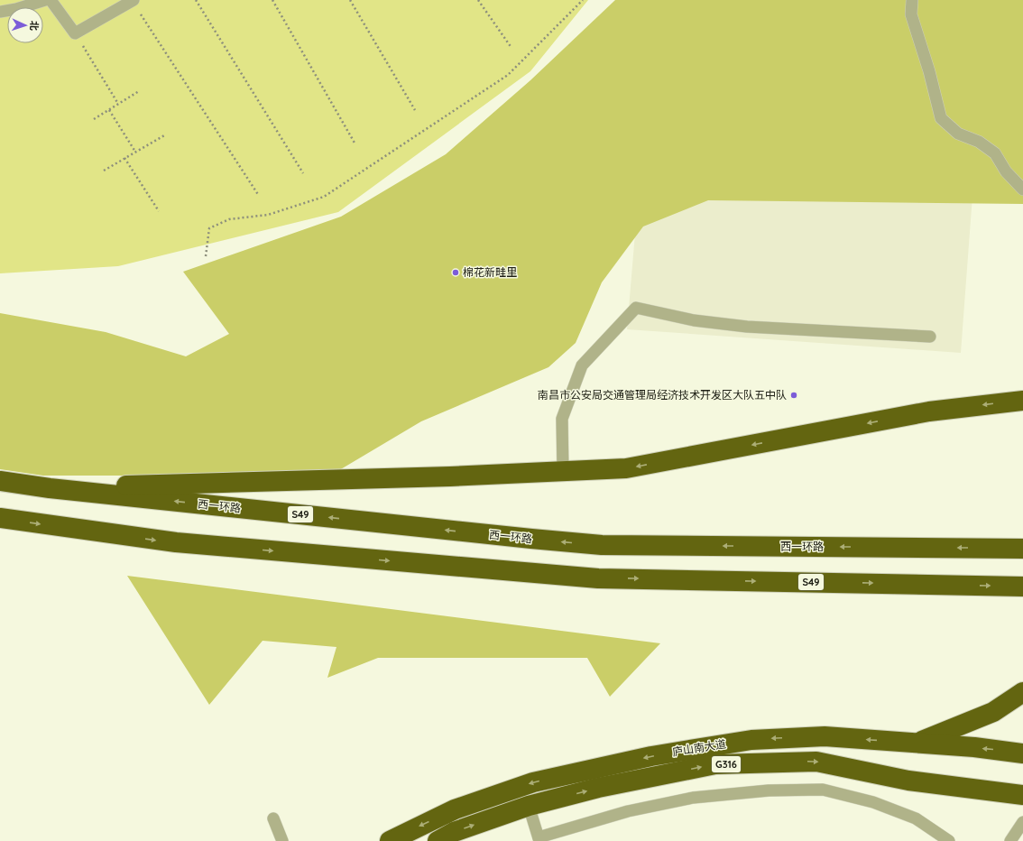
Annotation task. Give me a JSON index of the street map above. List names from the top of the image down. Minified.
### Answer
{"streets":{"highway":["西一环路","S49","庐山南大道","G316"]},"places":["棉花新畦里","南昌市公安局交通管理局经济技术开发区大队五中队"],"north":"right"}
